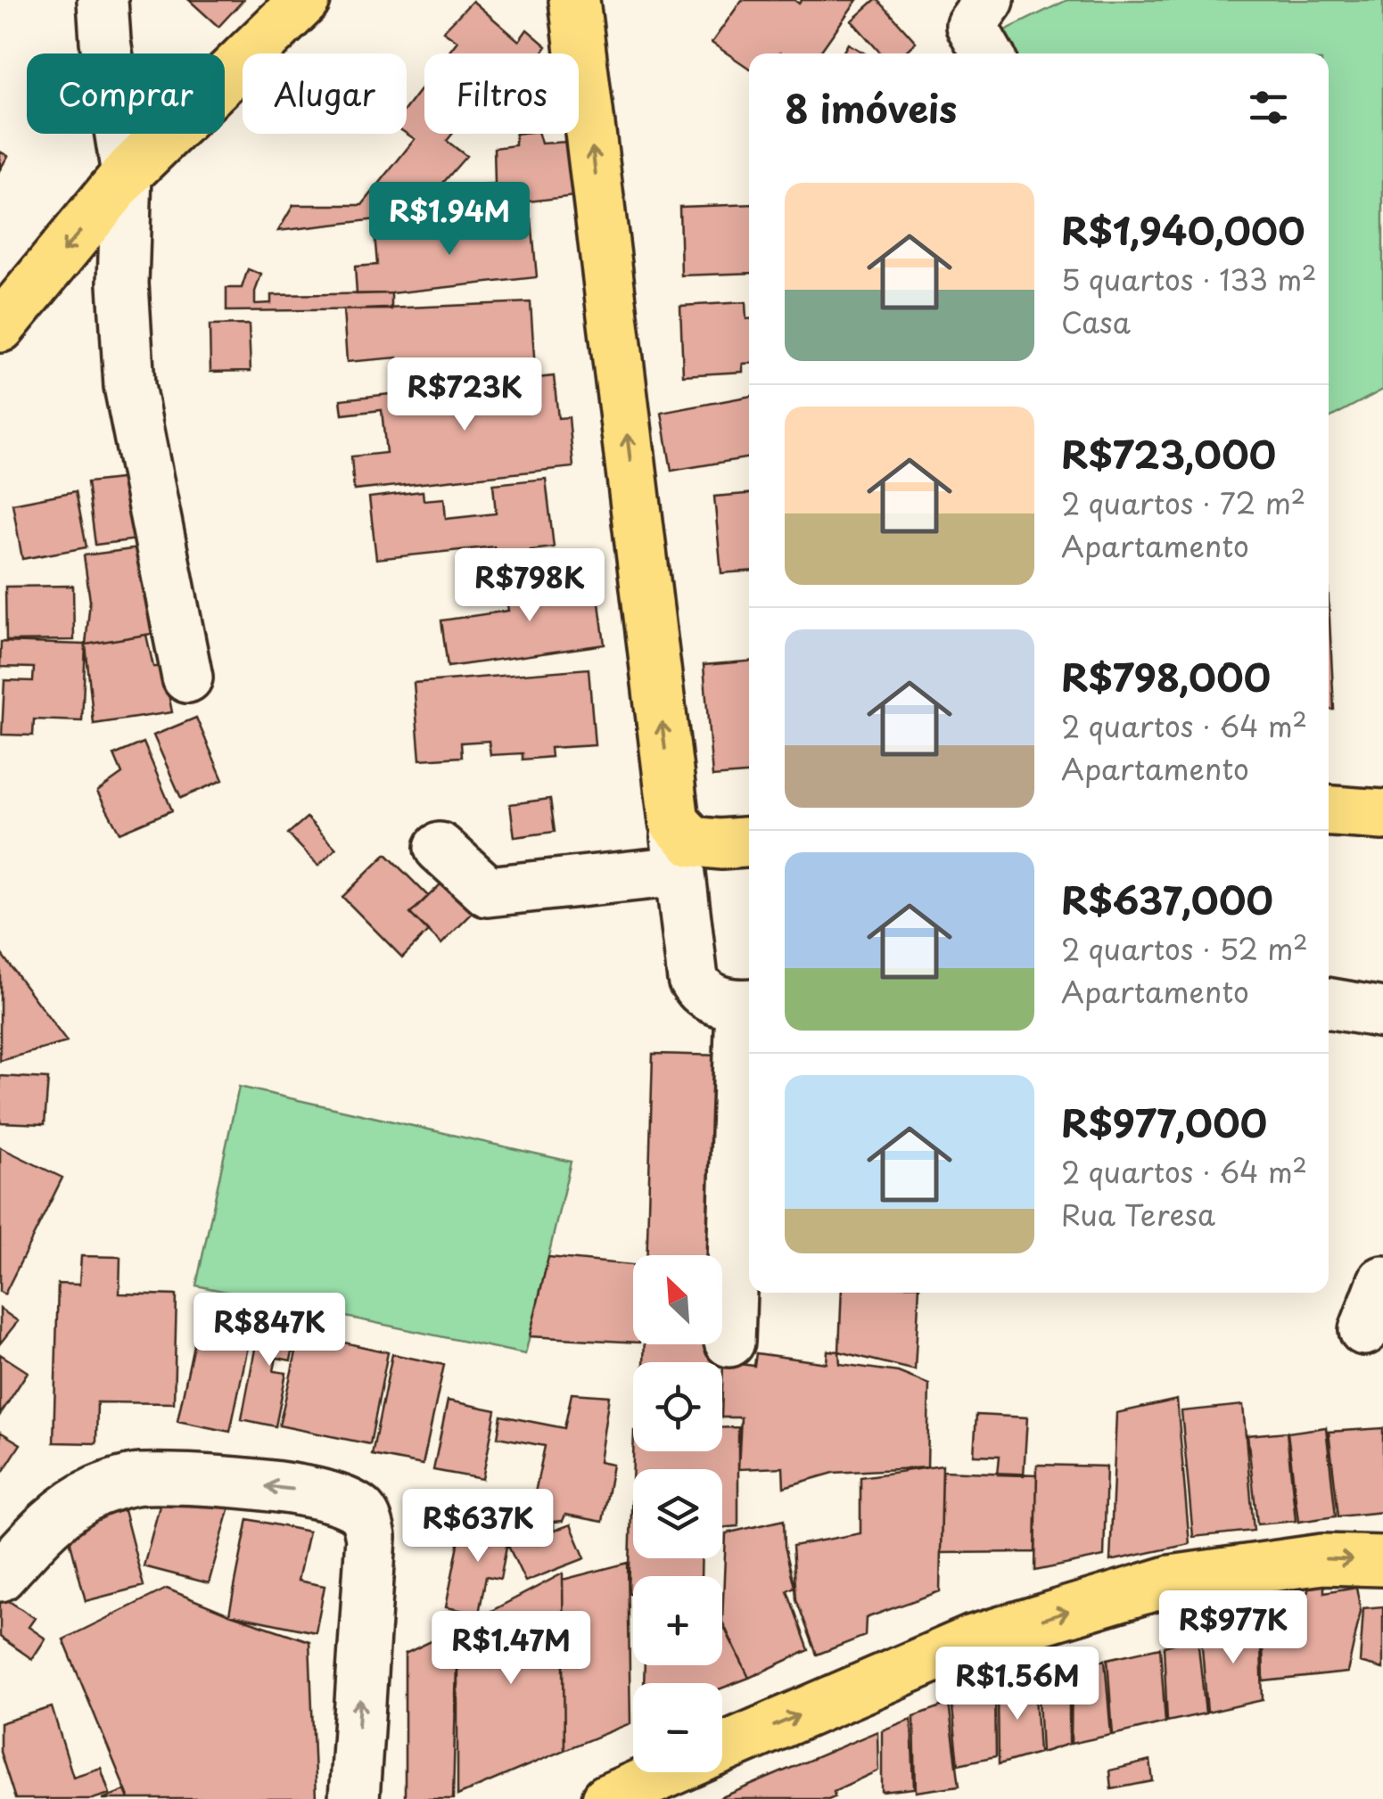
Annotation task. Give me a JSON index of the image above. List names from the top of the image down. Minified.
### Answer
{"north":"top left","page":{"chip":["Comprar","Alugar","Filtros"],"heading":"8 imóveis","list":[{"name":"R$1,940,000","note":"5 quartos · 133 m² · Casa"},{"name":"R$723,000","note":"2 quartos · 72 m² · Apartamento"},{"name":"R$798,000","note":"2 quartos · 64 m² · Apartamento"},{"name":"R$637,000","note":"2 quartos · 52 m² · Apartamento"},{"name":"R$977,000","note":"2 quartos · 64 m² · Rua Teresa"}],"price":["R$1.94M","R$723K","R$798K","R$847K","R$637K","R$977K","R$1.47M","R$1.56M"],"map_buttons":["+","−"]}}
